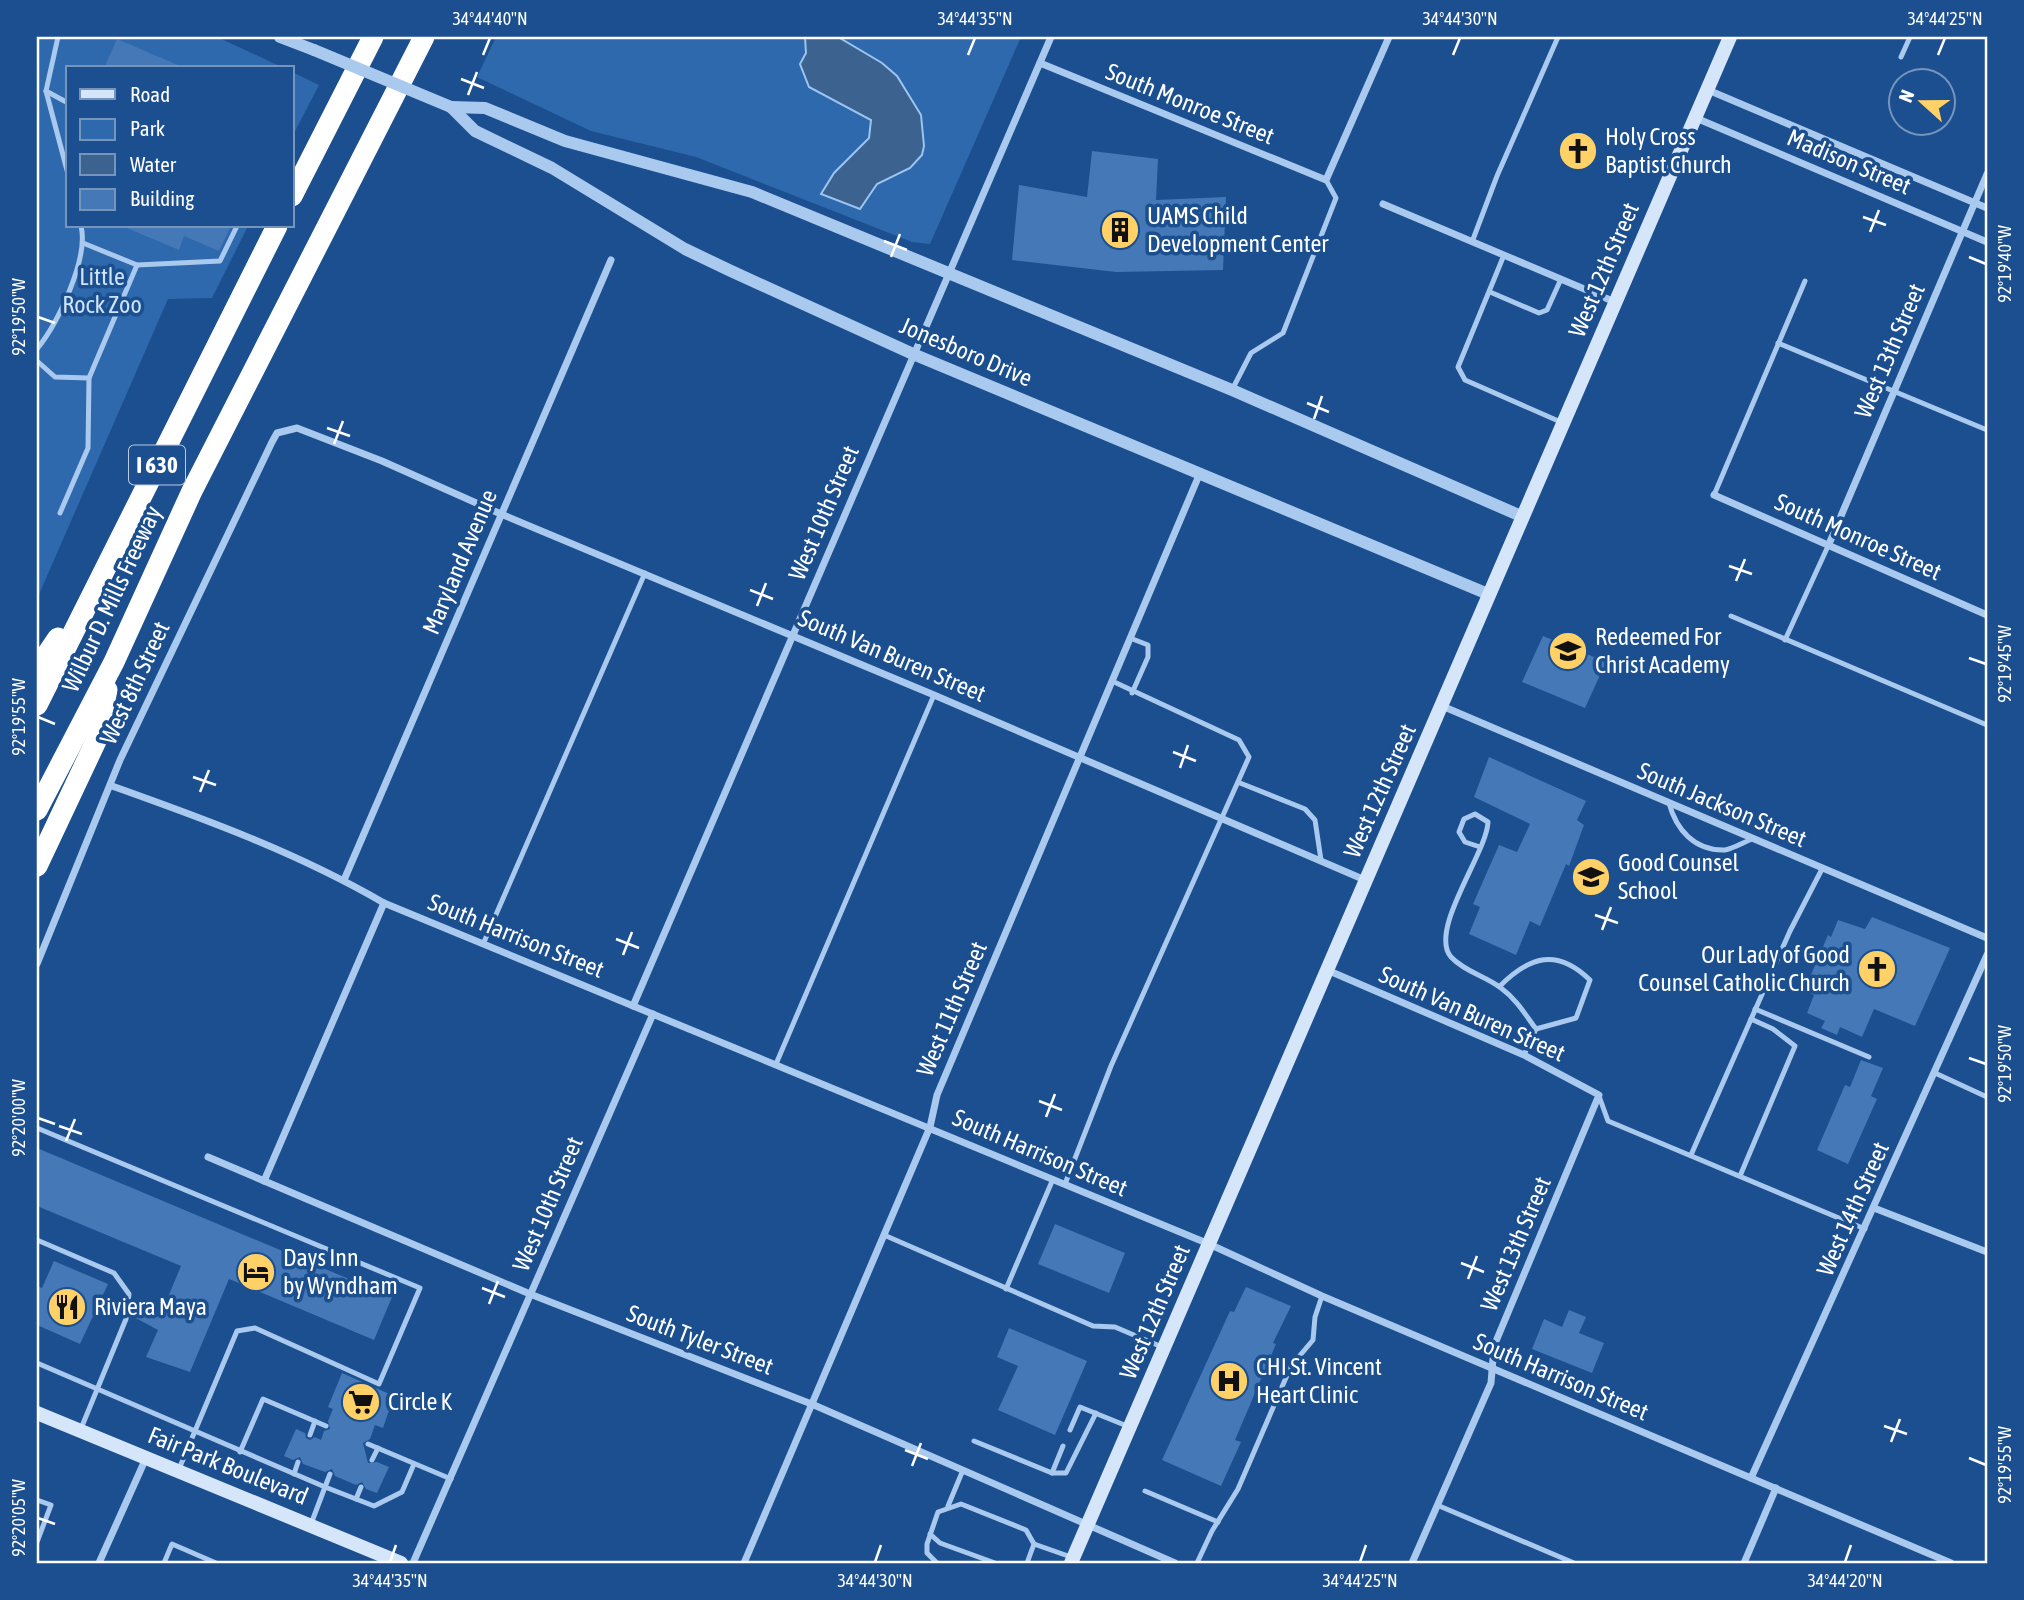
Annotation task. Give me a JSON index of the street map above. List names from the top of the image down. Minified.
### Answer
{"streets":{"highway":["I 630","Wilbur D. Mills Freeway"],"main road":["West 12th Street","Fair Park Boulevard"],"street":["South Monroe Street","Madison Street","West 13th Street","Jonesboro Drive","West 10th Street","Maryland Avenue","South Van Buren Street","West 8th Street","South Jackson Street","South Harrison Street","West 11th Street","West 14th Street","South Tyler Street"]},"crossings":[["South Monroe Street","West 13th Street"],["South Monroe Street","West 10th Street"],["Madison Street","West 12th Street"],["Madison Street","West 13th Street"],["West 12th Street","Jonesboro Drive"],["West 12th Street","South Van Buren Street"],["West 12th Street","South Jackson Street"],["West 12th Street","South Harrison Street"],["West 12th Street","South Tyler Street"],["West 13th Street","South Van Buren Street"],["West 13th Street","South Harrison Street"],["Jonesboro Drive","West 10th Street"],["Jonesboro Drive","West 11th Street"],["West 10th Street","South Van Buren Street"],["West 10th Street","South Harrison Street"],["West 10th Street","South Tyler Street"],["Maryland Avenue","South Van Buren Street"],["Maryland Avenue","South Harrison Street"],["South Van Buren Street","West 8th Street"],["South Van Buren Street","West 11th Street"],["West 8th Street","South Harrison Street"],["South Harrison Street","West 11th Street"],["South Harrison Street","West 14th Street"],["West 11th Street","South Tyler Street"]],"parks":["Little Rock Zoo"],"places":{"church":["Holy Cross Baptist Church","Our Lady of Good Counsel Catholic Church"],"building":["UAMS Child Development Center"],"school or university":["Redeemed For Christ Academy","Good Counsel School"],"hotel":["Days Inn by Wyndham"],"restaurant":["Riviera Maya"],"hospital":["CHI St. Vincent Heart Clinic"],"supermarket":["Circle K"]},"legend":["Road","Park","Water","Building"],"north":"left","coordinates":["34°44'40\"N","34°44'35\"N","34°44'30\"N","34°44'25\"N","92°19'40\"W","92°19'50\"W","92°19'45\"W","92°19'55\"W","92°20'00\"W","92°20'05\"W","34°44'20\"N"]}
